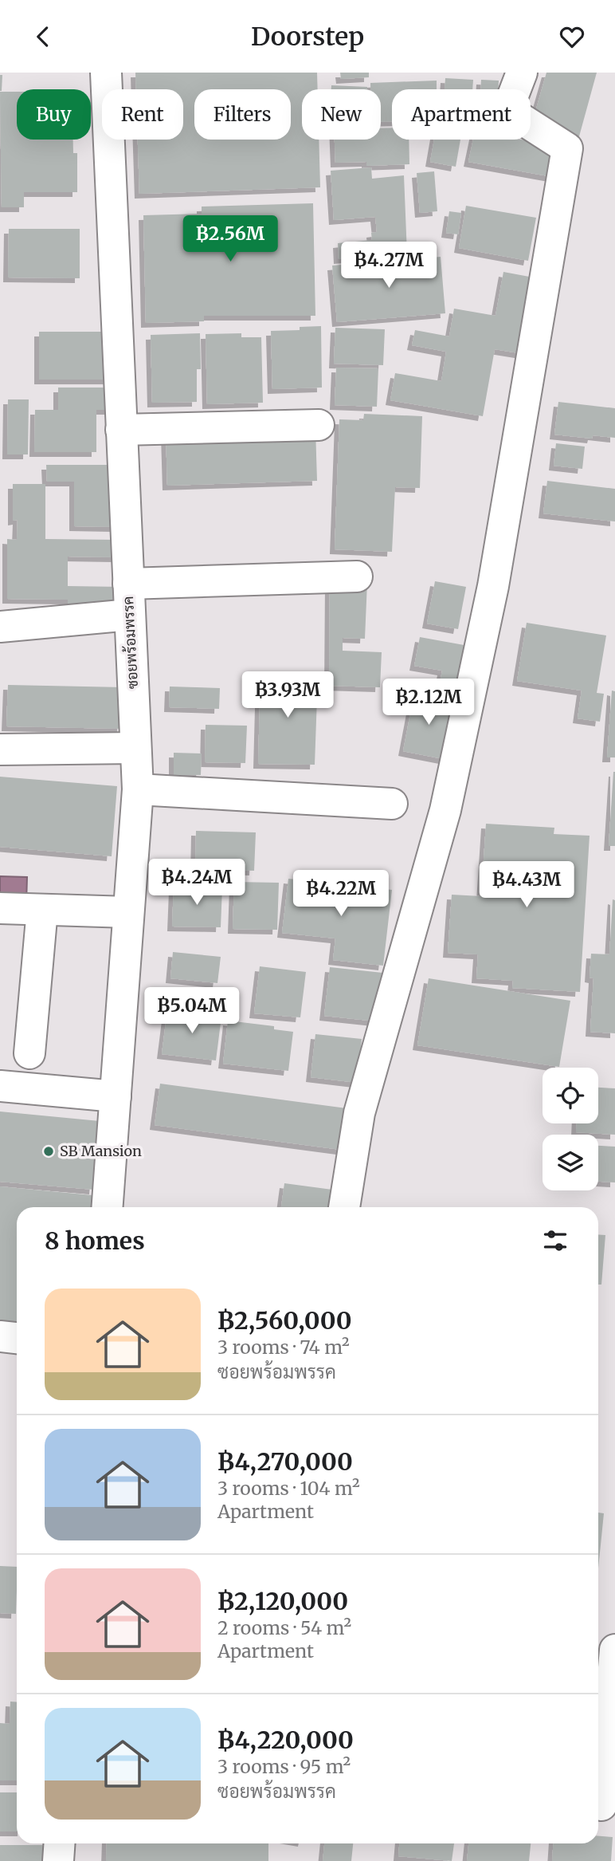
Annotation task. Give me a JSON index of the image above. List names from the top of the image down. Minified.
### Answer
{"streets":{"street":["ซอยพร้อมพรรค"]},"places":["SB Mansion"],"page":{"header":"Doorstep","chip":["Buy","Rent","Filters","New","Apartment"],"price":["฿2.56M","฿4.27M","฿3.93M","฿2.12M","฿4.24M","฿4.43M","฿4.22M","฿5.04M"],"heading":"8 homes","list":[{"name":"฿2,560,000","note":"3 rooms · 74 m² · ซอยพร้อมพรรค"},{"name":"฿4,270,000","note":"3 rooms · 104 m² · Apartment"},{"name":"฿2,120,000","note":"2 rooms · 54 m² · Apartment"},{"name":"฿4,220,000","note":"3 rooms · 95 m² · ซอยพร้อมพรรค"}]}}
